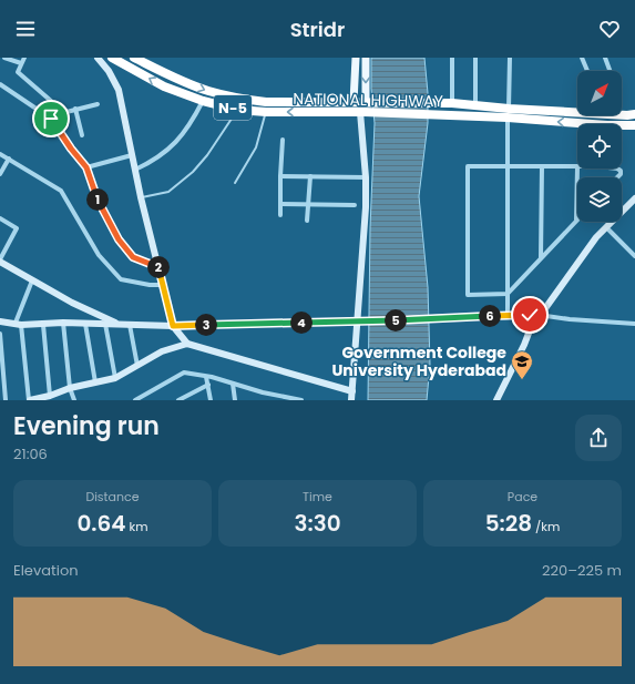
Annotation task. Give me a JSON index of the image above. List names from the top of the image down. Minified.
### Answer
{"streets":{"highway":["NATIONAL HIGHWAY","N-5"]},"places":{"school or university":["Government College University Hyderabad"]},"north":"top right","page":{"header":"Stridr","pins":["1","2","6","5","4","3"],"heading":["Evening run","21:06"],"stats":[["Distance","0.64 km"],["Time","3:30"],["Pace","5:28 /km"]],"chart":["Elevation","220–225 m"]}}
